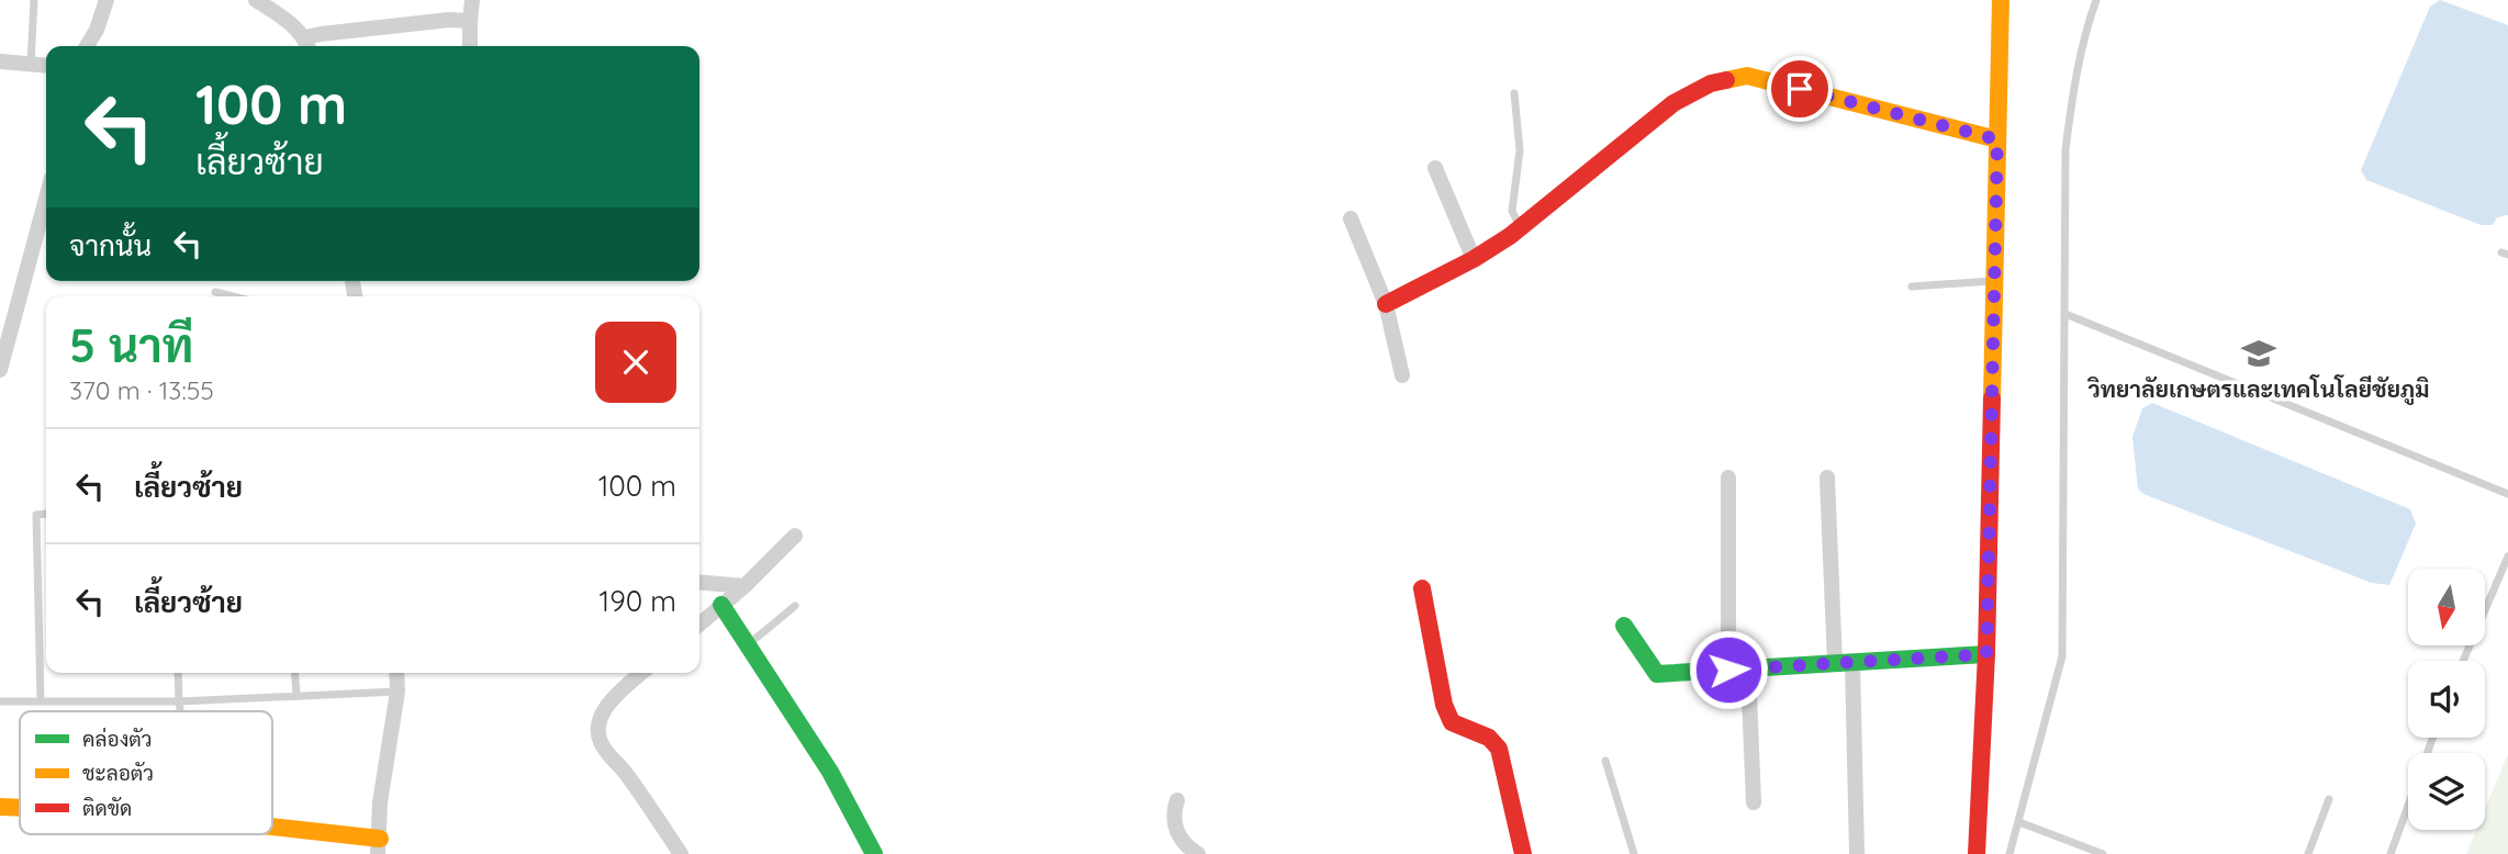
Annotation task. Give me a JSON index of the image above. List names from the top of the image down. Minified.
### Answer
{"places":{"school or university":["วิทยาลัยเกษตรและเทคโนโลยีชัยภูมิ"]},"legend":["คล่องตัว","ชะลอตัว","ติดขัด"],"north":"bottom","page":{"turn":["100 m","เลี้ยวซ้าย"],"then":"จากนั้น","heading":["5 นาที","370 m · 13:55"],"list":[{"name":"เลี้ยวซ้าย","value":"100 m"},{"name":"เลี้ยวซ้าย","value":"190 m"}]}}
